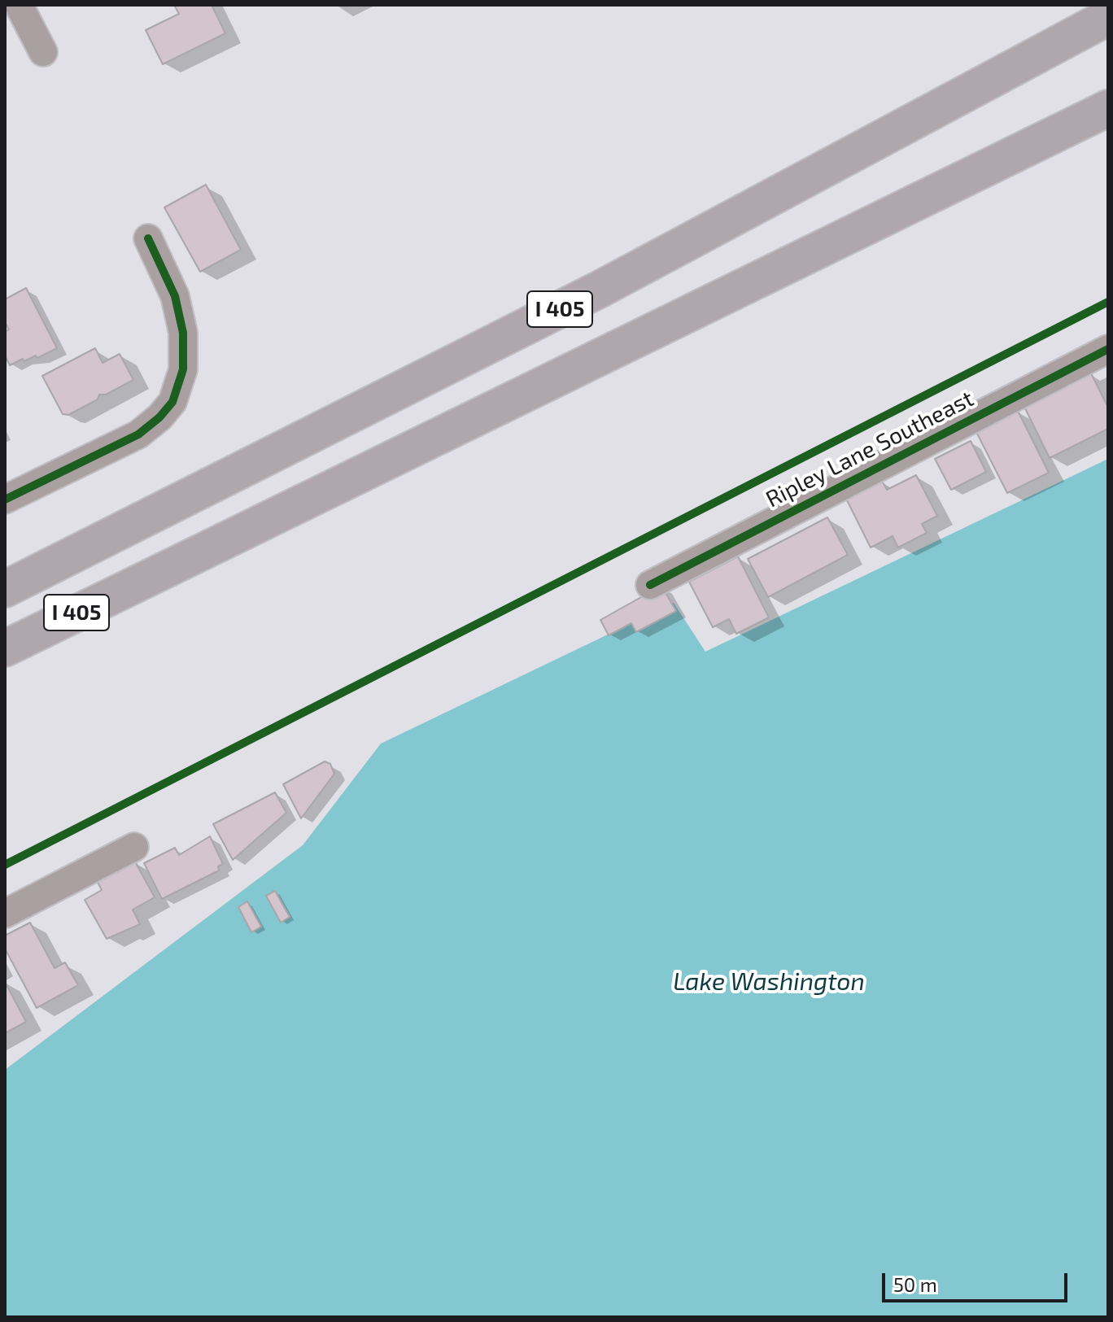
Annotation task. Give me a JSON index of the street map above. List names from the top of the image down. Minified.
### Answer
{"streets":{"highway":["I 405"],"street":["Ripley Lane Southeast"]},"water":["Lake Washington"],"scale_bar":"50 m"}
